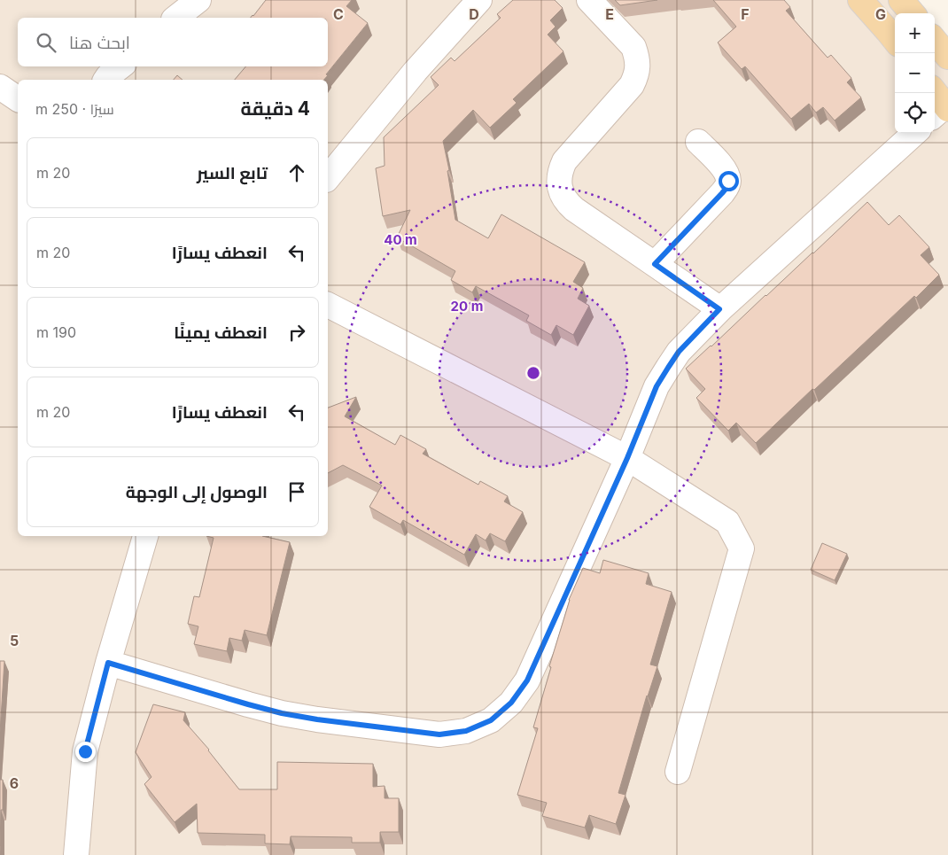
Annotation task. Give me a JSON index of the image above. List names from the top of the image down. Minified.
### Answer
{"page":{"map_buttons":["+","−"],"search":"ابحث هنا","heading":["4 دقيقة","سيرًا · 250 m"],"list":[["تابع السير","20 m"],["انعطف يسارًا","20 m"],["انعطف يمينًا","190 m"],["انعطف يسارًا","20 m"],"الوصول إلى الوجهة"]},"grid":{"columns":["C","D","E","F","G"],"rows":["5","6"]},"rings":["40 m","20 m"]}
